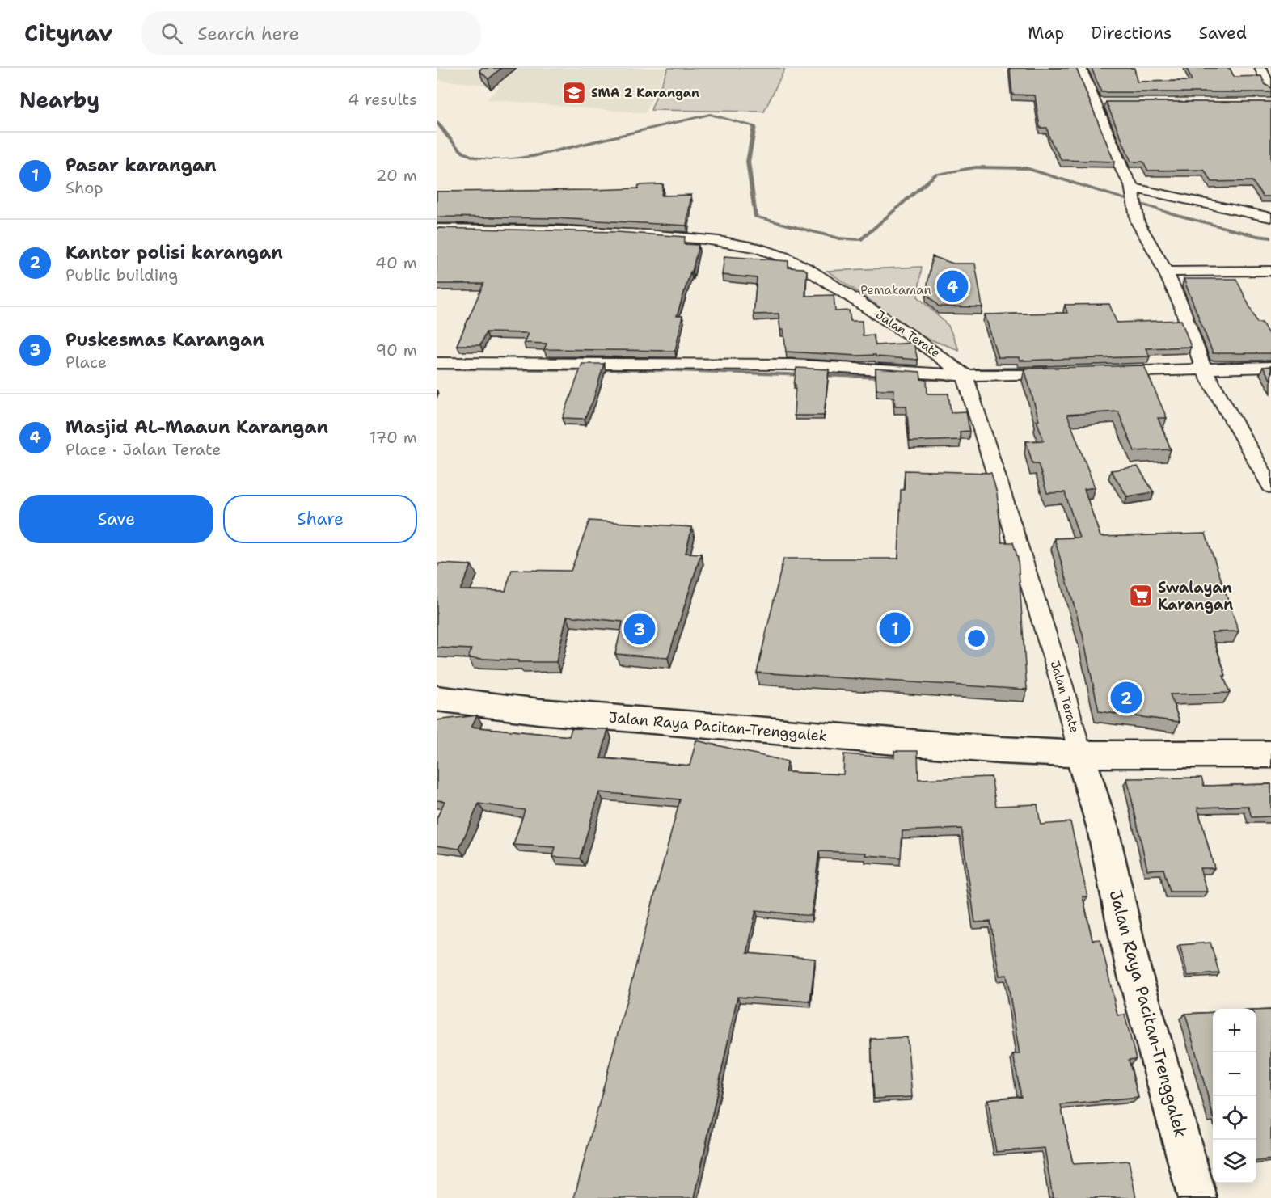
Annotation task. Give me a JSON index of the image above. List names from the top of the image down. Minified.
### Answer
{"streets":{"highway":["Jalan Raya Pacitan-Trenggalek"],"street":["Jalan Terate"]},"crossings":[["Jalan Terate","Jalan Raya Pacitan-Trenggalek"]],"parks":["Pemakaman"],"places":{"school or university":["SMA 2 Karangan"],"supermarket":["Swalayan Karangan"]},"page":{"header":"Citynav","search":"Search here","nav":["Map","Directions","Saved"],"heading":["Nearby","4 results"],"list":[{"mark":"1","name":"Pasar karangan","note":"Shop","value":"20 m"},{"mark":"2","name":"Kantor polisi karangan","note":"Public building","value":"40 m"},{"mark":"3","name":"Puskesmas Karangan","note":"Place","value":"90 m"},{"mark":"4","name":"Masjid AL-Maaun Karangan","note":"Place · Jalan Terate","value":"170 m"}],"pins":["4","1","3","2"],"buttons":["Save","Share"],"map_buttons":["+","−"]}}
